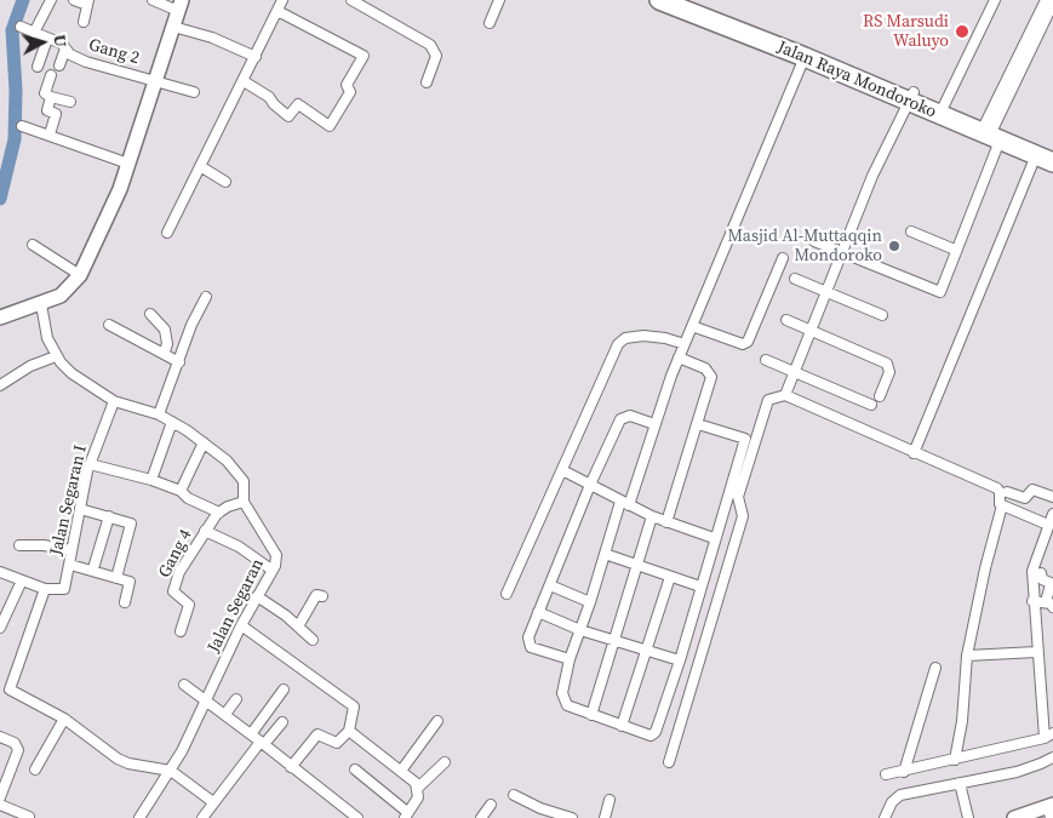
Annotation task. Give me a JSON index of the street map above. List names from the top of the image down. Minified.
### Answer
{"streets":{"highway":["Jalan Raya Mondoroko"],"street":["Gang 2","Jalan Segaran I","Gang 4","Jalan Segaran"]},"crossings":[["Jalan Segaran I","Jalan Segaran"],["Gang 4","Jalan Segaran"]],"places":["RS Marsudi Waluyo","Masjid Al-Muttaqqin Mondoroko"],"north":"right"}
